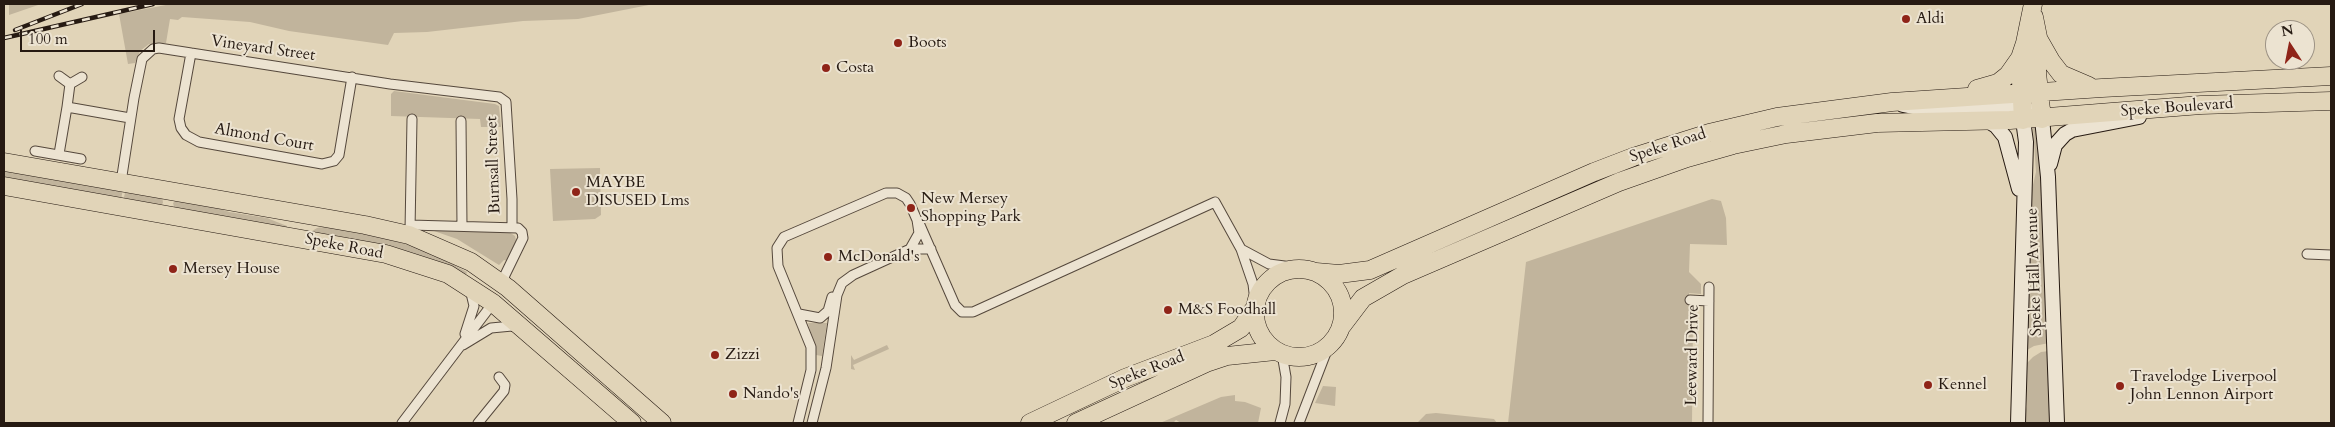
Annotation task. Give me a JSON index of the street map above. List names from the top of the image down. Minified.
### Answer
{"streets":{"highway":["Speke Boulevard","Speke Road"],"street":["Vineyard Street","Almond Court","Burnsall Street","Speke Hall Avenue","Leeward Drive"]},"crossings":[["Vineyard Street","Almond Court"],["Vineyard Street","Speke Road"],["Vineyard Street","Burnsall Street"],["Speke Boulevard","Speke Road"],["Speke Boulevard","Speke Hall Avenue"],["Speke Road","Burnsall Street"],["Speke Road","Speke Hall Avenue"]],"places":["Aldi","Boots","Costa","MAYBE DISUSED Lms","New Mersey Shopping Park","McDonald's","Mersey House","M&S Foodhall","Zizzi","Kennel","Travelodge Liverpool John Lennon Airport","Nando's"],"scale_bar":"100 m","north":"top"}
